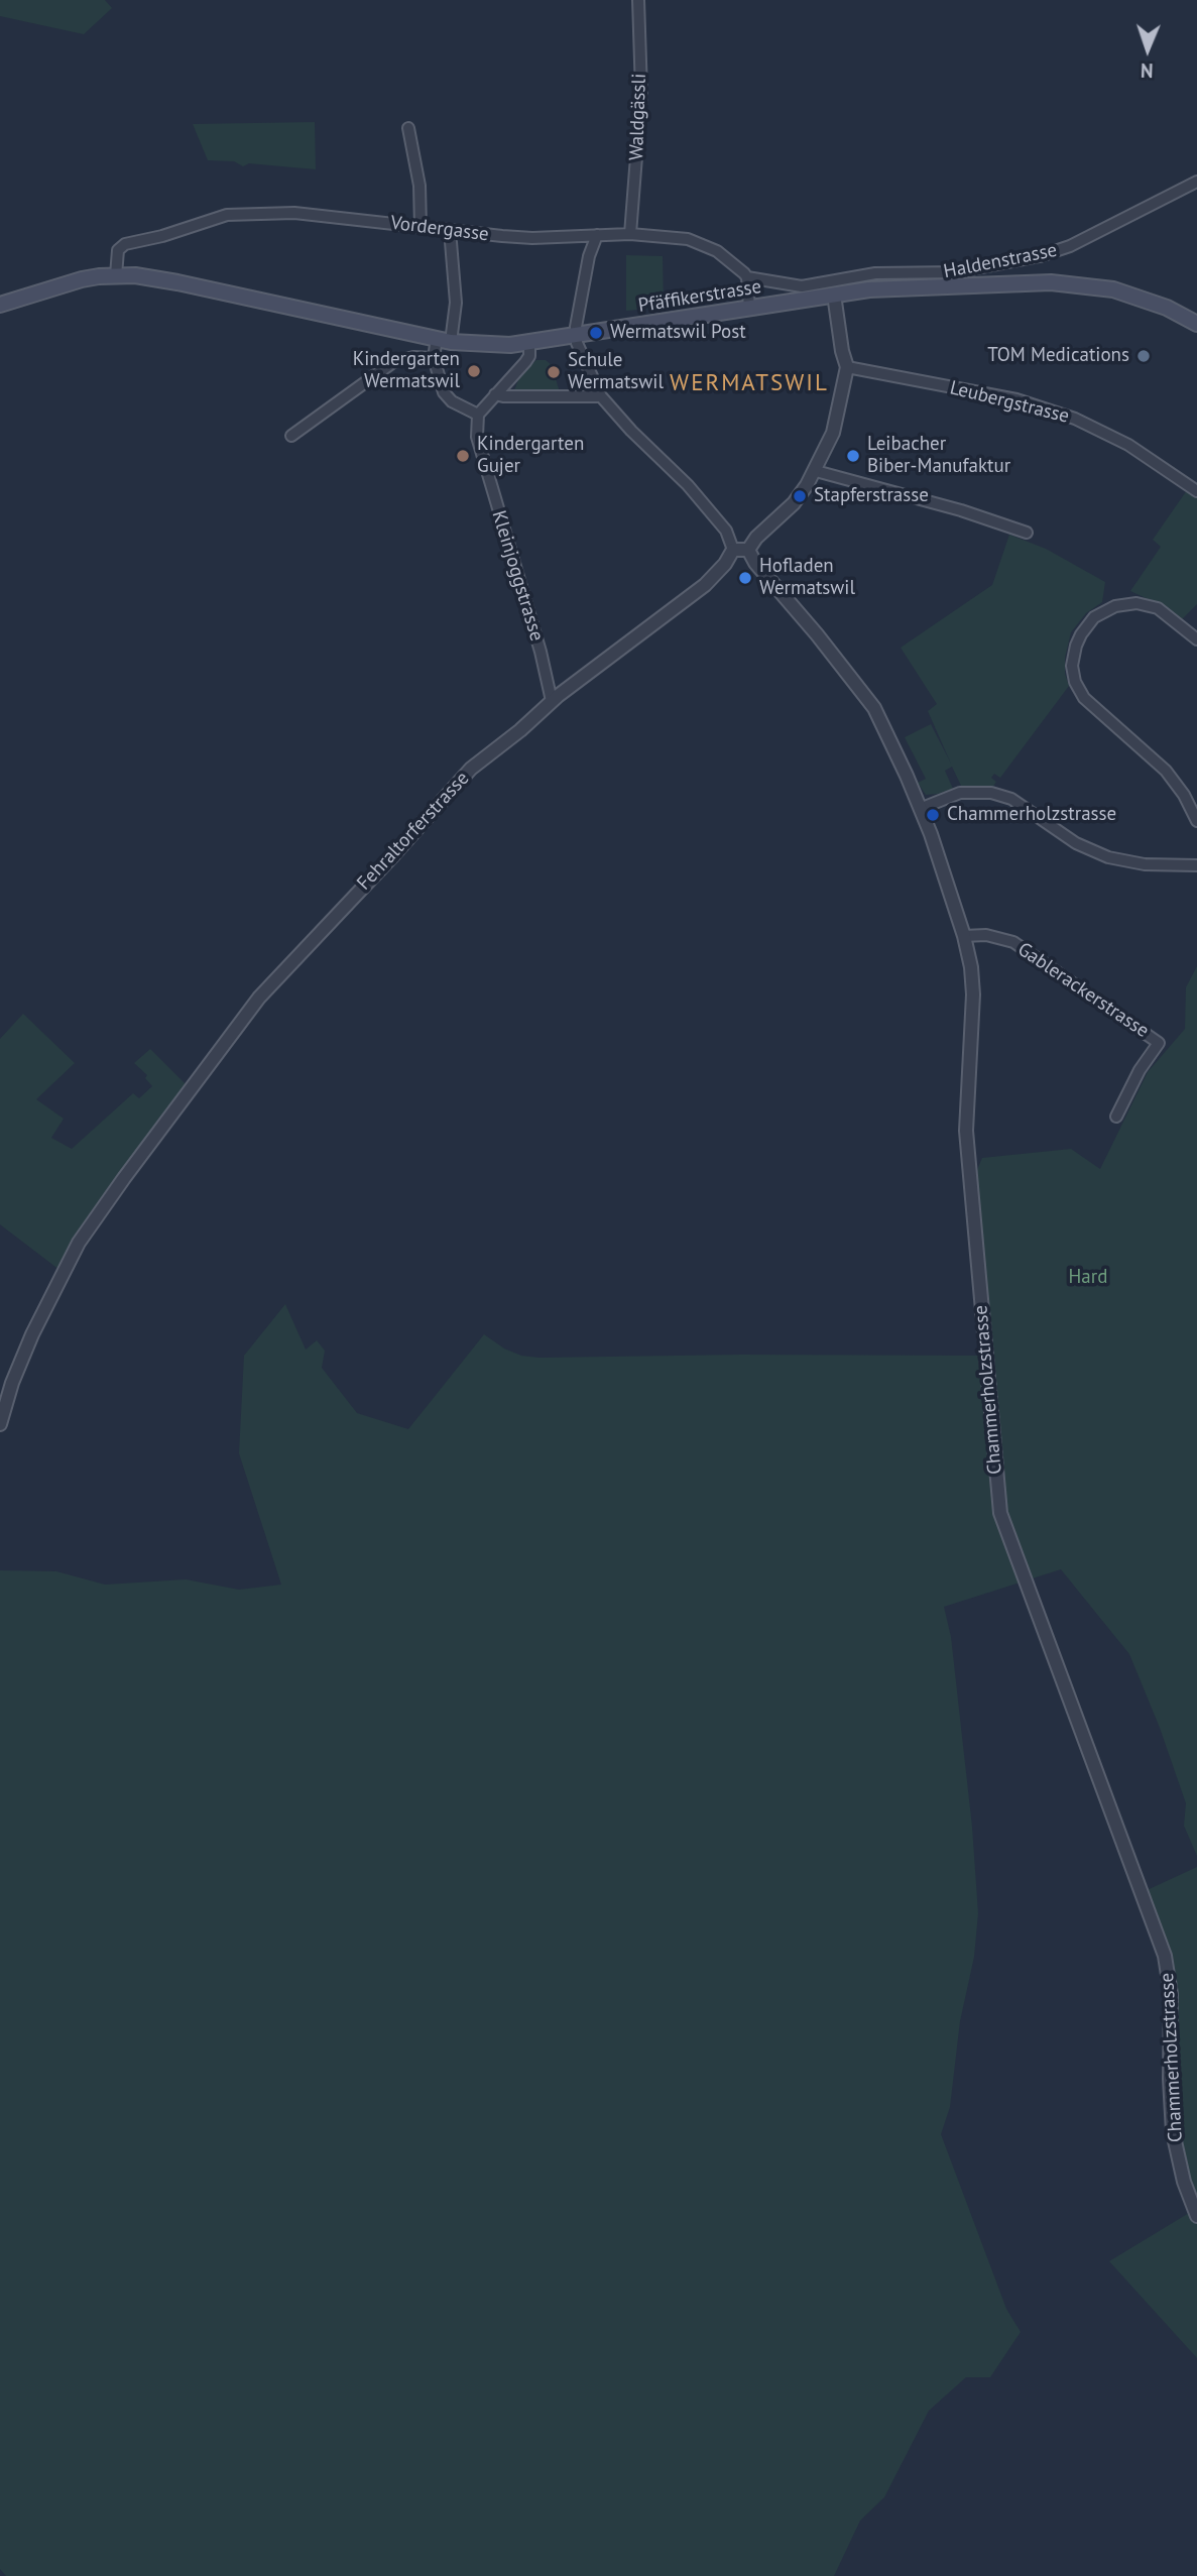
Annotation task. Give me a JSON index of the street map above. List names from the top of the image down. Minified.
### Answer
{"streets":{"main road":["Pfäffikerstrasse"],"street":["Waldgässli","Vordergasse","Haldenstrasse","Leubergstrasse","Kleinjoggstrasse","Fehraltorferstrasse","Gablerackerstrasse","Chammerholzstrasse"]},"crossings":[["Waldgässli","Vordergasse"],["Vordergasse","Haldenstrasse"],["Vordergasse","Pfäffikerstrasse"],["Kleinjoggstrasse","Fehraltorferstrasse"],["Gablerackerstrasse","Chammerholzstrasse"]],"districts":["WERMATSWIL"],"parks":["Hard"],"places":["Wermatswil Post","TOM Medications","Kindergarten Wermatswil","Schule Wermatswil","Kindergarten Gujer","Leibacher Biber-Manufaktur","Stapferstrasse","Hofladen Wermatswil","Chammerholzstrasse"],"north":"bottom"}
